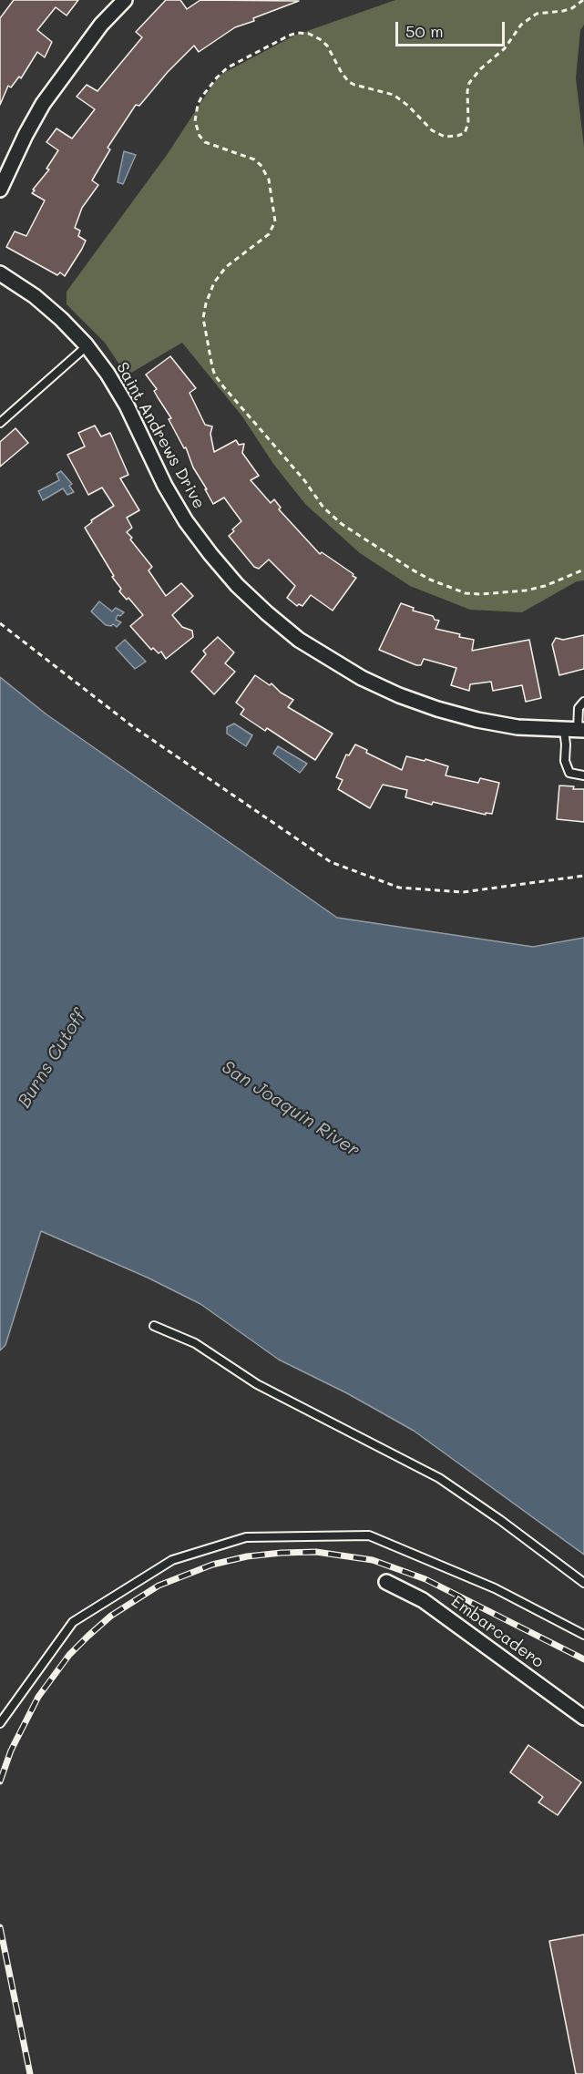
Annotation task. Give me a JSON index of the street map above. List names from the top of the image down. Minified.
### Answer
{"streets":{"street":["Saint Andrews Drive","Embarcadero"]},"water":["Burns Cutoff","San Joaquin River"],"scale_bar":"50 m"}
